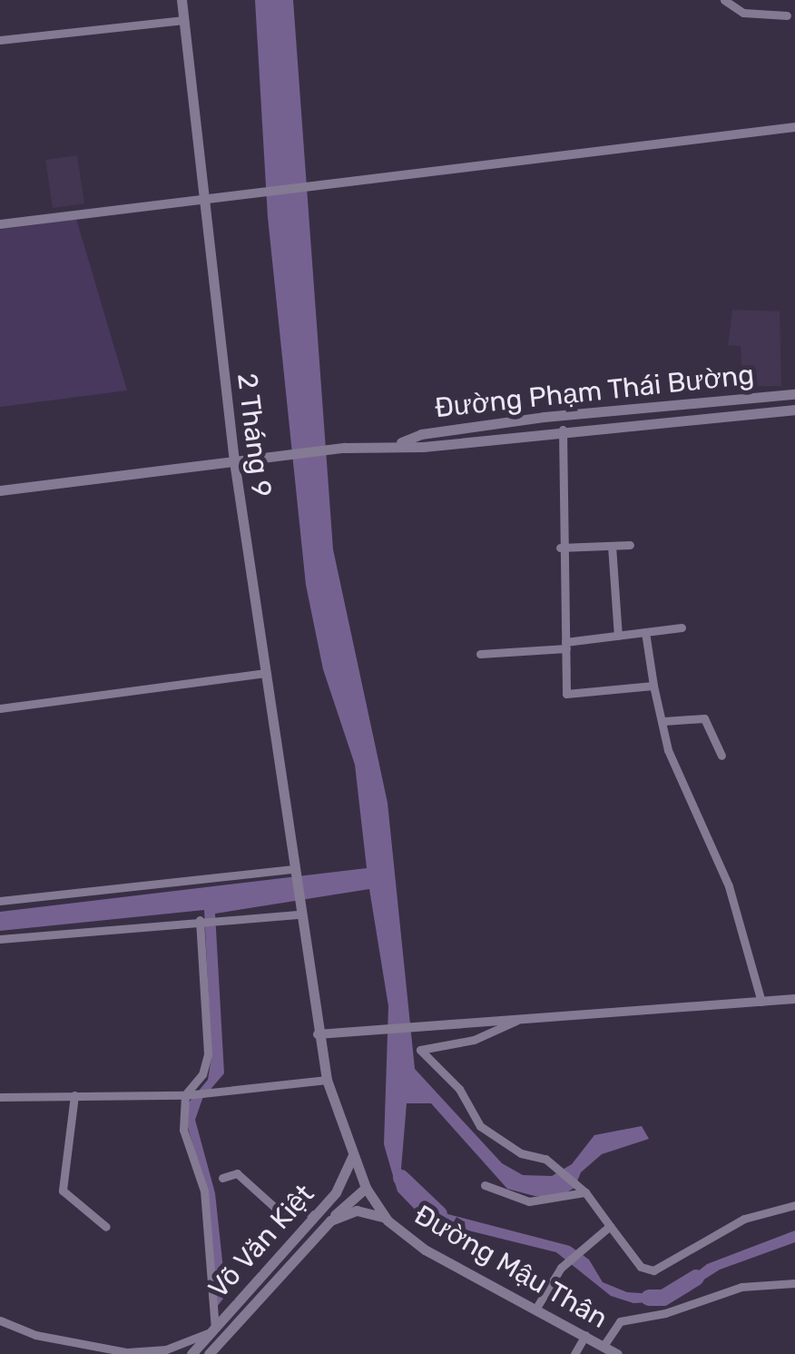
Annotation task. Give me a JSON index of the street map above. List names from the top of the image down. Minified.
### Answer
{"streets":{"main road":["Đường Phạm Thái Bường","2 Tháng 9","Võ Văn Kiệt","Đường Mậu Thân"]},"crossings":[["Đường Phạm Thái Bường","2 Tháng 9"],["2 Tháng 9","Đường Mậu Thân"],["Võ Văn Kiệt","Đường Mậu Thân"]]}
